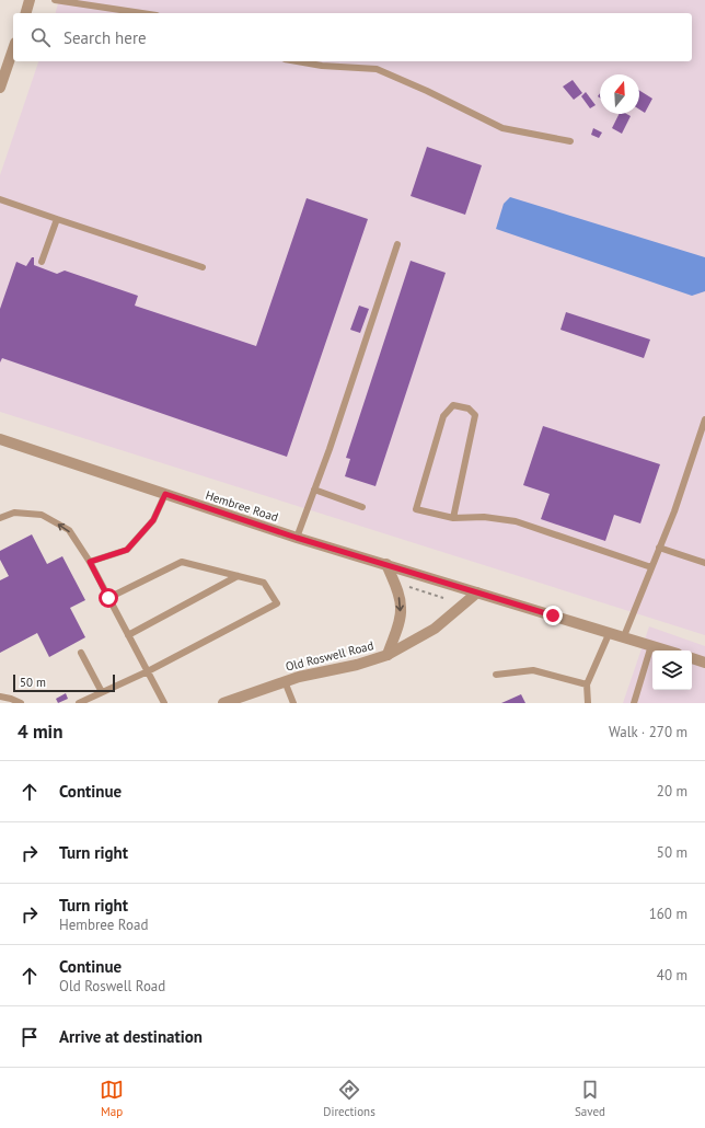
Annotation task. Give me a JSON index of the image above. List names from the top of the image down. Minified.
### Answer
{"streets":{"street":["Hembree Road","Old Roswell Road"]},"crossings":[["Hembree Road","Old Roswell Road"]],"scale_bar":"50 m","north":"top","page":{"search":"Search here","scale":"50 m","heading":["4 min","Walk · 270 m"],"list":[["Continue","20 m"],["Turn right","50 m"],["Turn right","Hembree Road","160 m"],["Continue","Old Roswell Road","40 m"],"Arrive at destination"],"nav":["Map","Directions","Saved"]}}
